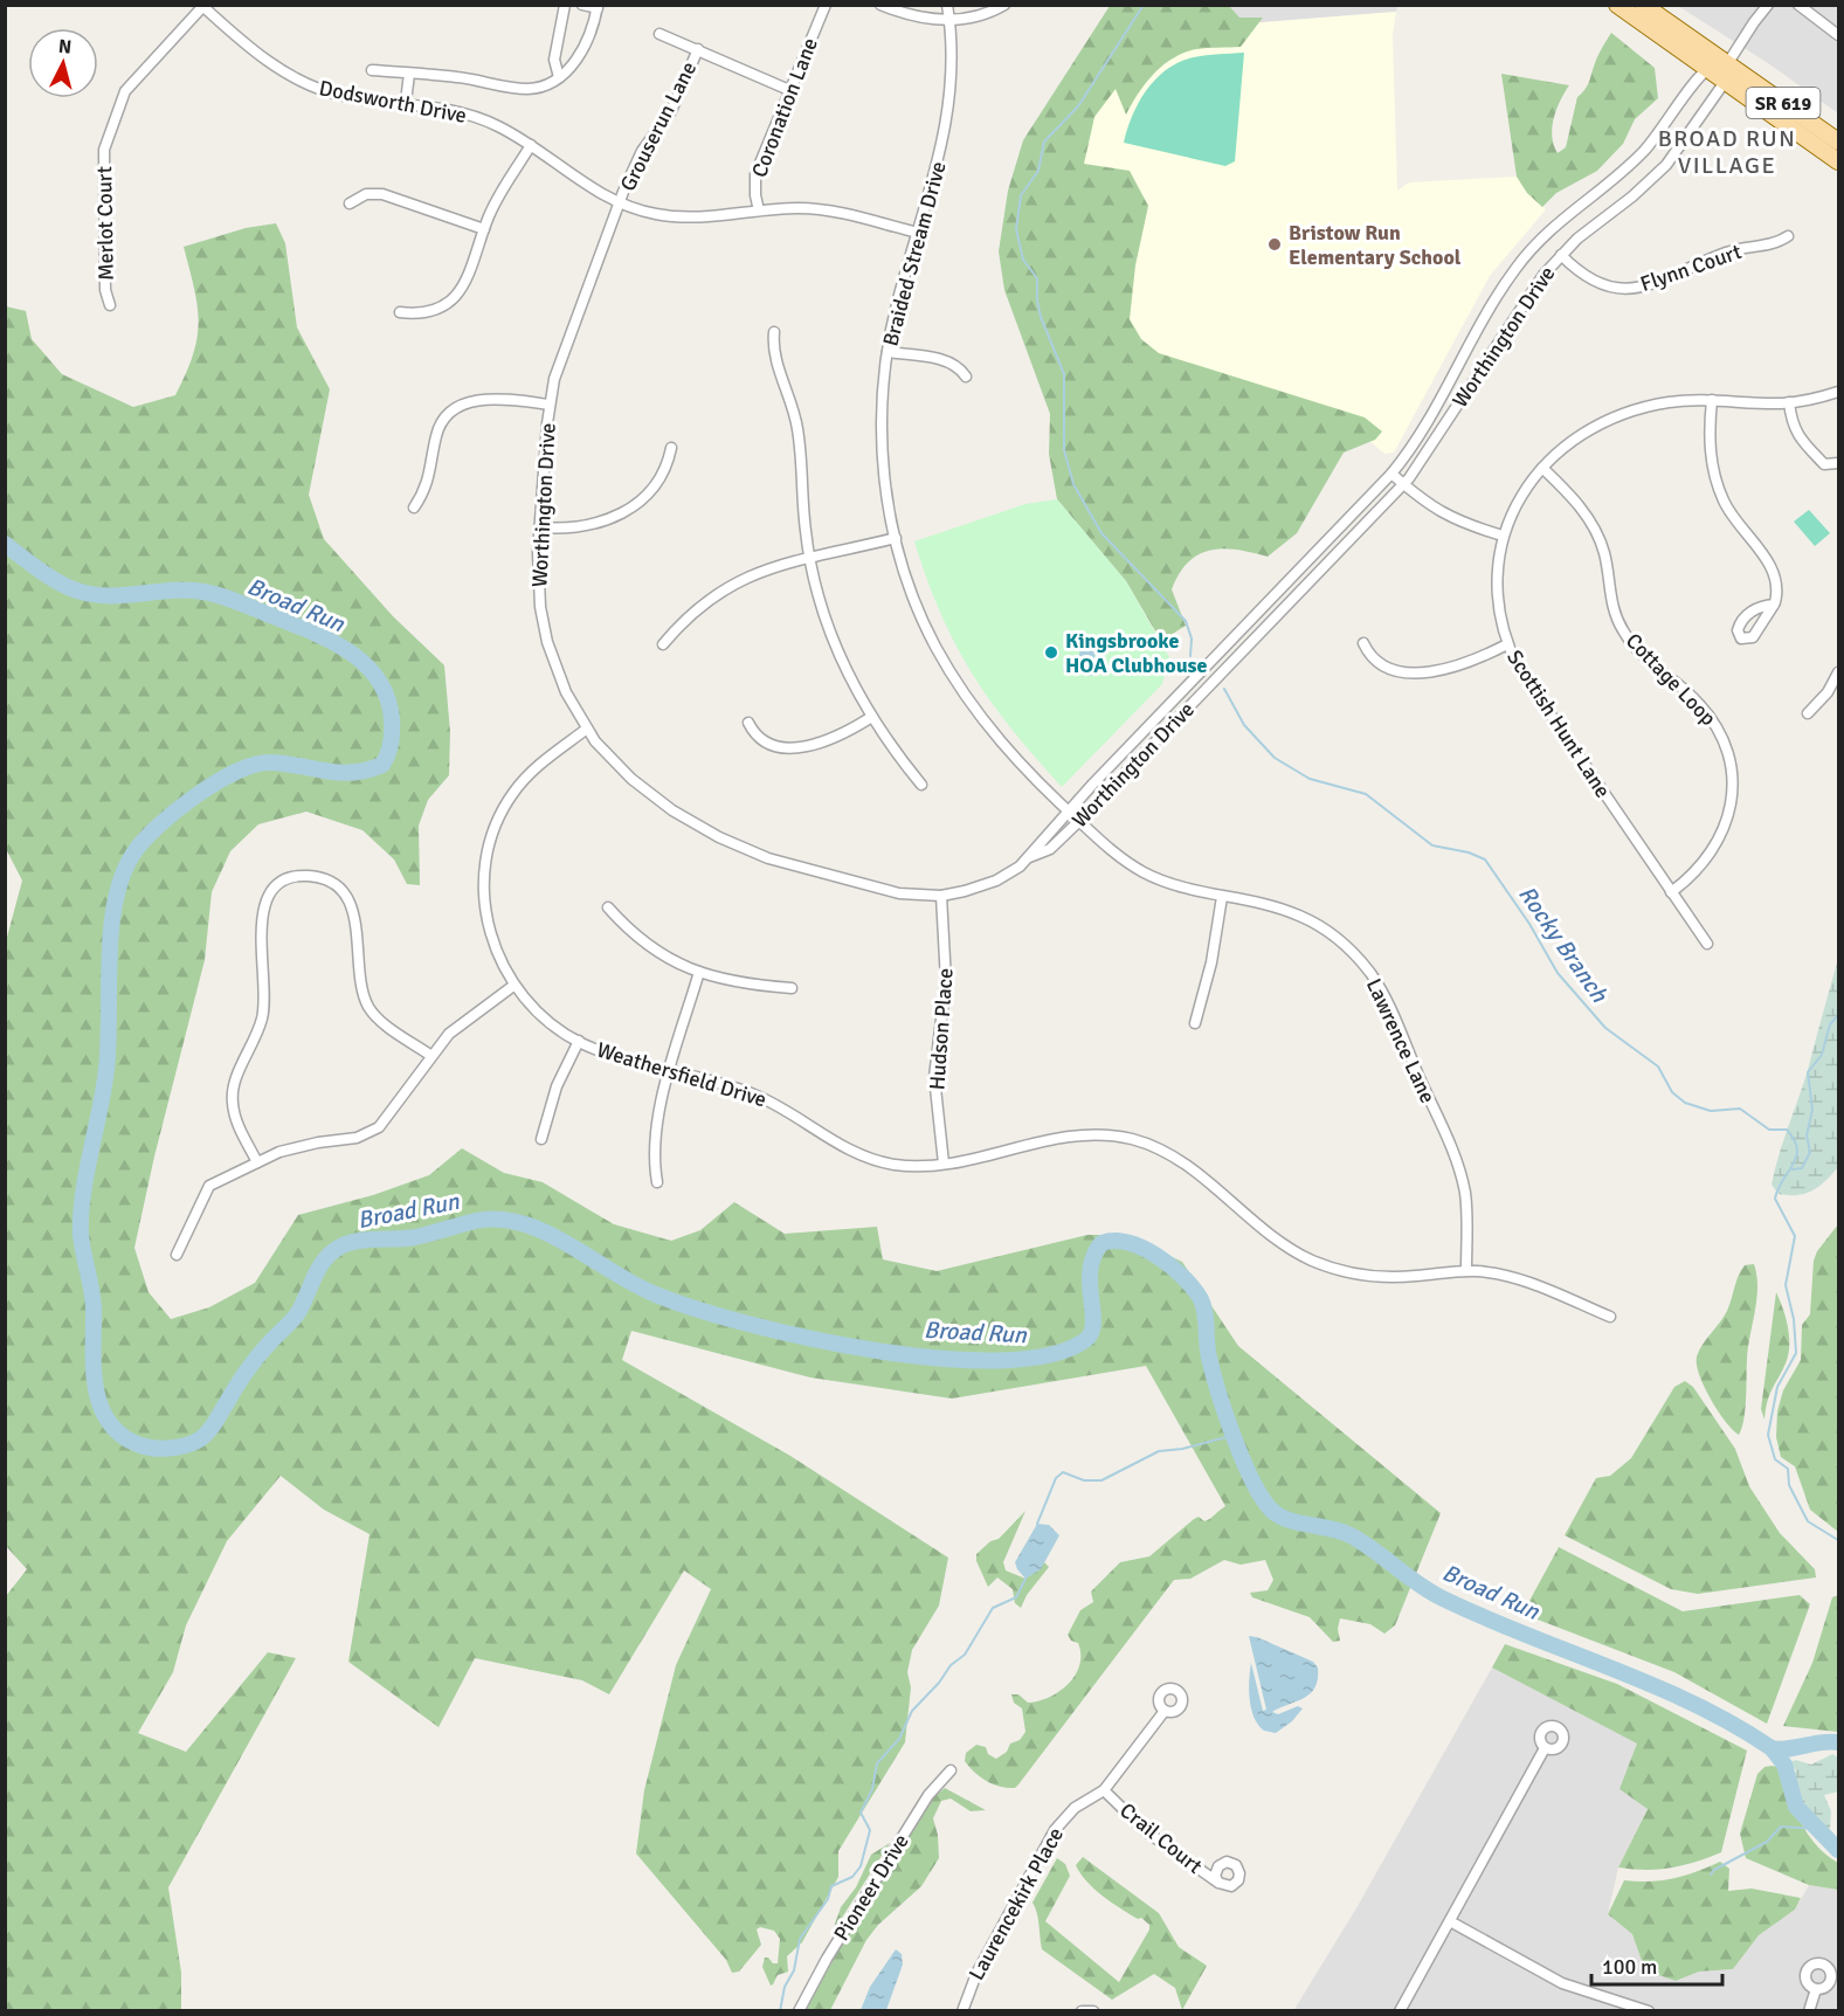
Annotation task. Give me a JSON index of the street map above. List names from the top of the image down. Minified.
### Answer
{"streets":{"main road":["SR 619"],"street":["Dodsworth Drive","Coronation Lane","Grouserun Lane","Merlot Court","Braided Stream Drive","Flynn Court","Worthington Drive","Cottage Loop","Scottish Hunt Lane","Hudson Place","Lawrence Lane","Weathersfield Drive","Crail Court","Pioneer Drive","Laurencekirk Place"]},"crossings":[["Dodsworth Drive","Coronation Lane"],["Dodsworth Drive","Grouserun Lane"],["Dodsworth Drive","Merlot Court"],["Dodsworth Drive","Braided Stream Drive"],["Dodsworth Drive","Worthington Drive"],["SR 619","Worthington Drive"],["Coronation Lane","Grouserun Lane"],["Grouserun Lane","Worthington Drive"],["Braided Stream Drive","Worthington Drive"],["Braided Stream Drive","Lawrence Lane"],["Flynn Court","Worthington Drive"],["Worthington Drive","Hudson Place"],["Worthington Drive","Lawrence Lane"],["Worthington Drive","Weathersfield Drive"],["Cottage Loop","Scottish Hunt Lane"],["Hudson Place","Weathersfield Drive"],["Lawrence Lane","Weathersfield Drive"],["Crail Court","Laurencekirk Place"]],"districts":["BROAD RUN VILLAGE"],"water":["Broad Run","Rocky Branch"],"places":["Bristow Run Elementary School","Kingsbrooke HOA Clubhouse"],"scale_bar":"100 m","north":"top"}
